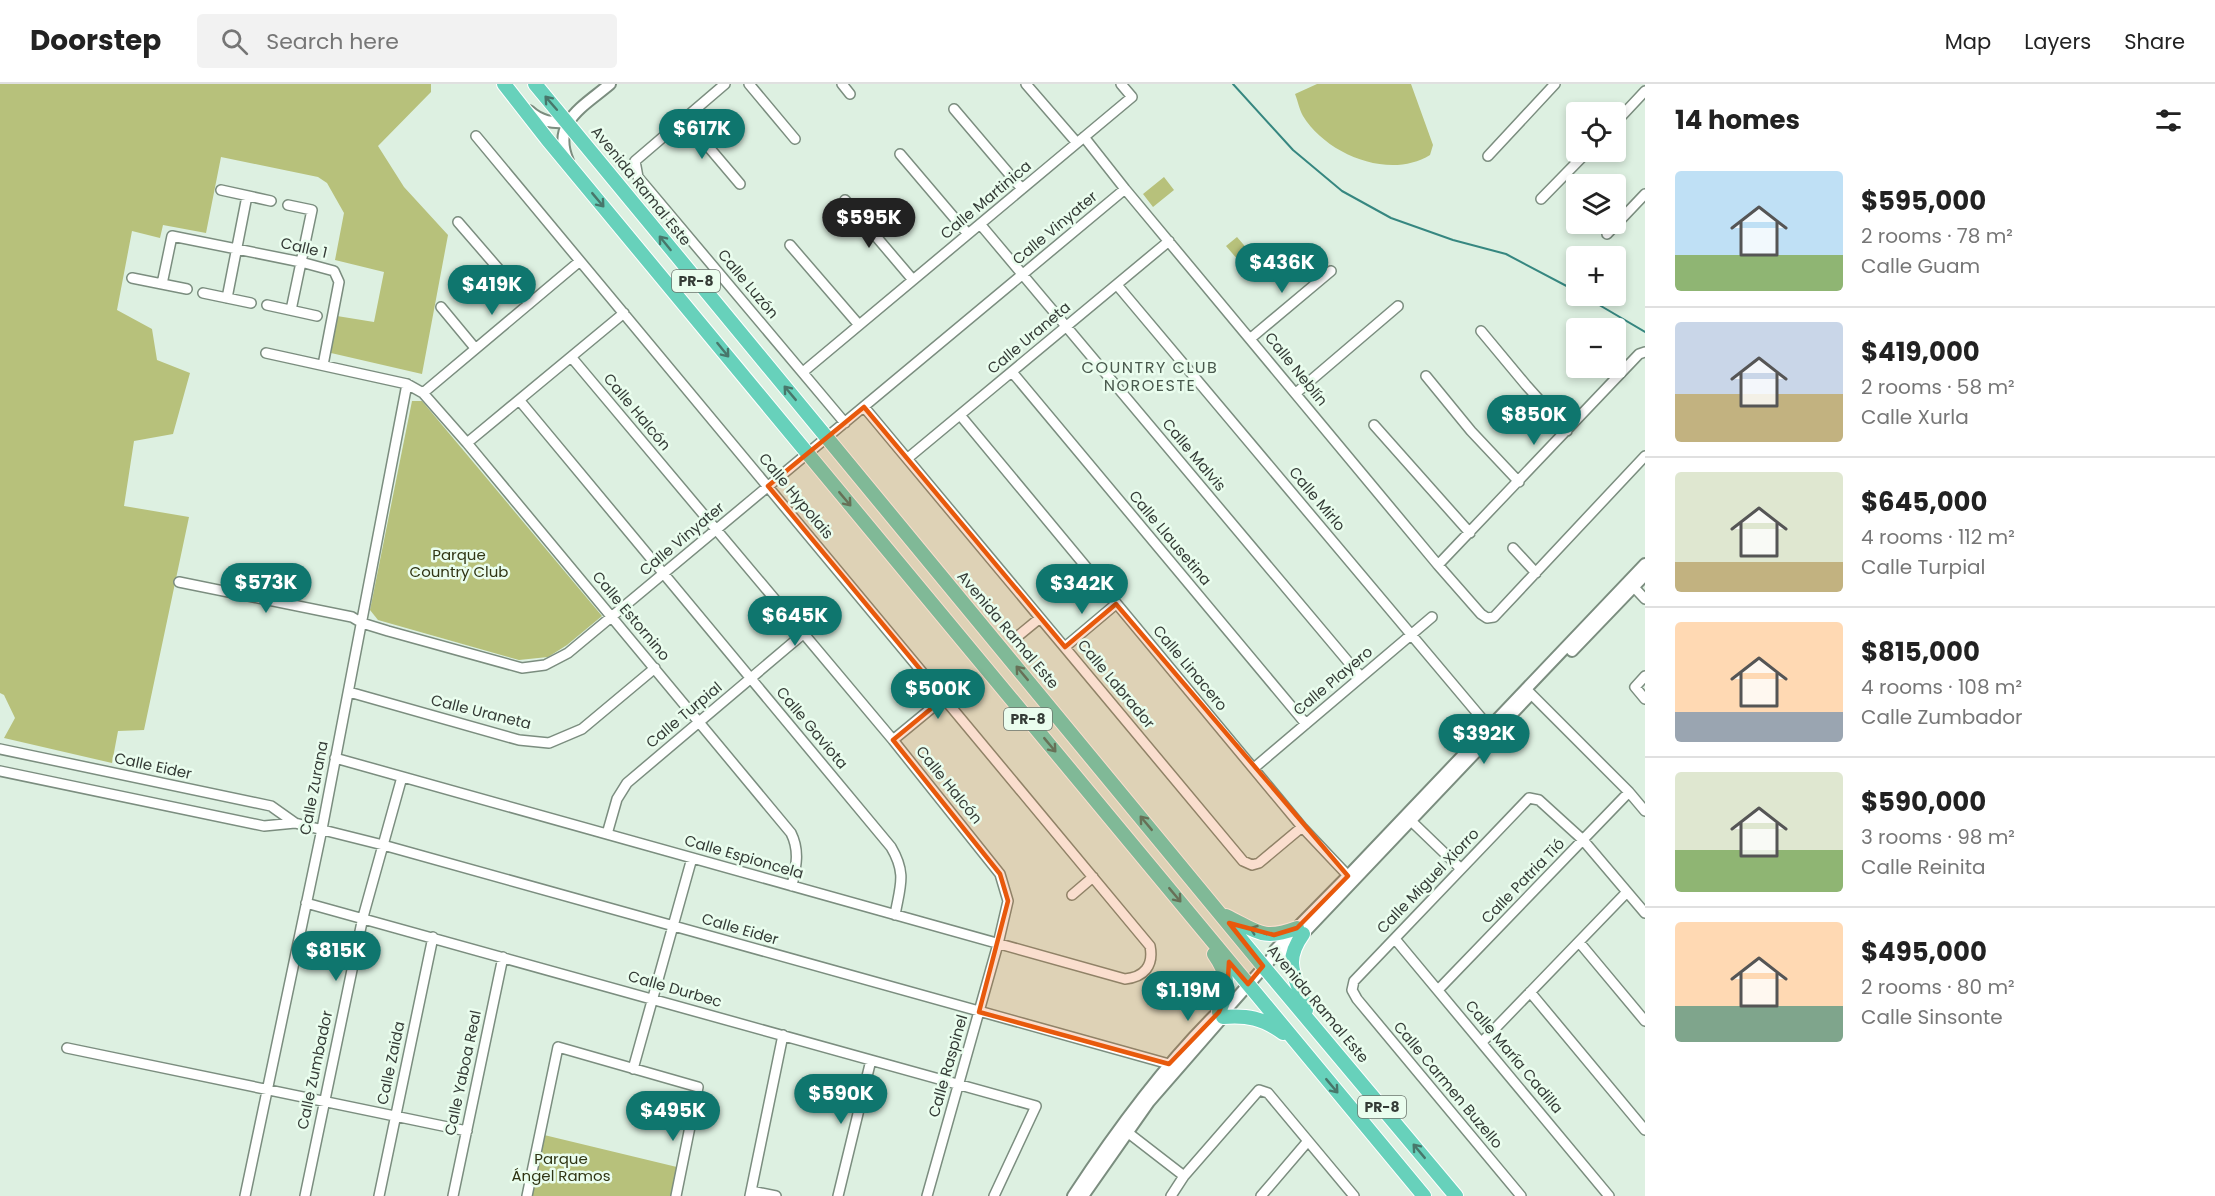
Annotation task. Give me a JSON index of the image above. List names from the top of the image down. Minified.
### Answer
{"streets":{"main road":["Avenida Ramal Este","PR-8"],"street":["Calle Martinica","Calle Vinyater","Calle 1","Calle Luzón","Calle Uraneta","Calle Neblín","Calle Halcón","Calle Malvis","Calle Hypolais","Calle Mirlo","Calle Llausetina","Calle Estornino","Calle Linacero","Calle Playero","Calle Labrador","Calle Turpial","Calle Gaviota","Calle Eider","Calle Zurana","Calle Espioncela","Calle Miguel Xiorro","Calle Patria Tió","Calle Durbec","Calle María Cadilla","Calle Zaida","Calle Raspinel","Calle Zumbador","Calle Yaboa Real","Calle Carmen Buzello"]},"crossings":[["Avenida Ramal Este","Calle Vinyater"],["Calle Martinica","Calle Luzón"],["Calle Martinica","Calle Neblín"],["Calle Martinica","Calle Malvis"],["Calle Vinyater","PR-8"],["Calle Vinyater","Calle Luzón"],["Calle Vinyater","Calle Neblín"],["Calle Vinyater","Calle Halcón"],["Calle Vinyater","Calle Malvis"],["Calle Vinyater","Calle Hypolais"],["Calle Vinyater","Calle Estornino"],["Calle Vinyater","Calle Labrador"],["Calle Vinyater","Calle Gaviota"],["Calle Vinyater","Calle Zurana"],["Calle 1","Calle Estornino"],["Calle Uraneta","Calle Neblín"],["Calle Uraneta","Calle Malvis"],["Calle Uraneta","Calle Mirlo"],["Calle Uraneta","Calle Llausetina"],["Calle Uraneta","Calle Estornino"],["Calle Uraneta","Calle Linacero"],["Calle Uraneta","Calle Labrador"],["Calle Uraneta","Calle Zurana"],["Calle Halcón","Calle Turpial"],["Calle Halcón","Calle Espioncela"],["Calle Halcón","Calle Raspinel"],["Calle Malvis","Calle Playero"],["Calle Hypolais","Calle Espioncela"],["Calle Mirlo","Calle Playero"],["Calle Llausetina","Calle Playero"],["Calle Estornino","Calle Turpial"],["Calle Estornino","Calle Zurana"],["Calle Estornino","Calle Espioncela"],["Calle Linacero","Calle Playero"],["Calle Linacero","Calle Labrador"],["Calle Turpial","Calle Gaviota"],["Calle Turpial","Calle Espioncela"],["Calle Gaviota","Calle Espioncela"],["Calle Eider","Calle Zurana"],["Calle Eider","Calle Raspinel"],["Calle Eider","Calle Zumbador"],["Calle Zurana","Calle Espioncela"],["Calle Zurana","Calle Durbec"],["Calle Espioncela","Calle Raspinel"],["Calle Espioncela","Calle Zumbador"],["Calle Miguel Xiorro","Calle Patria Tió"],["Calle Miguel Xiorro","Calle María Cadilla"],["Calle Miguel Xiorro","Calle Carmen Buzello"],["Calle Patria Tió","Calle María Cadilla"],["Calle Durbec","Calle Zaida"],["Calle Durbec","Calle Raspinel"],["Calle Durbec","Calle Zumbador"],["Calle Durbec","Calle Yaboa Real"]],"districts":["COUNTRY CLUB NOROESTE"],"parks":["Parque Country Club","Parque Ángel Ramos"],"page":{"header":"Doorstep","search":"Search here","nav":["Map","Layers","Share"],"heading":"14 homes","map_buttons":["+","−"],"price":["$617K","$595K","$436K","$419K","$850K","$573K","$342K","$645K","$500K","$392K","$815K","$1.19M","$590K","$495K"],"list":[{"name":"$595,000","note":"2 rooms · 78 m² · Calle Guam"},{"name":"$419,000","note":"2 rooms · 58 m² · Calle Xurla"},{"name":"$645,000","note":"4 rooms · 112 m² · Calle Turpial"},{"name":"$815,000","note":"4 rooms · 108 m² · Calle Zumbador"},{"name":"$590,000","note":"3 rooms · 98 m² · Calle Reinita"},{"name":"$495,000","note":"2 rooms · 80 m² · Calle Sinsonte"}]}}
